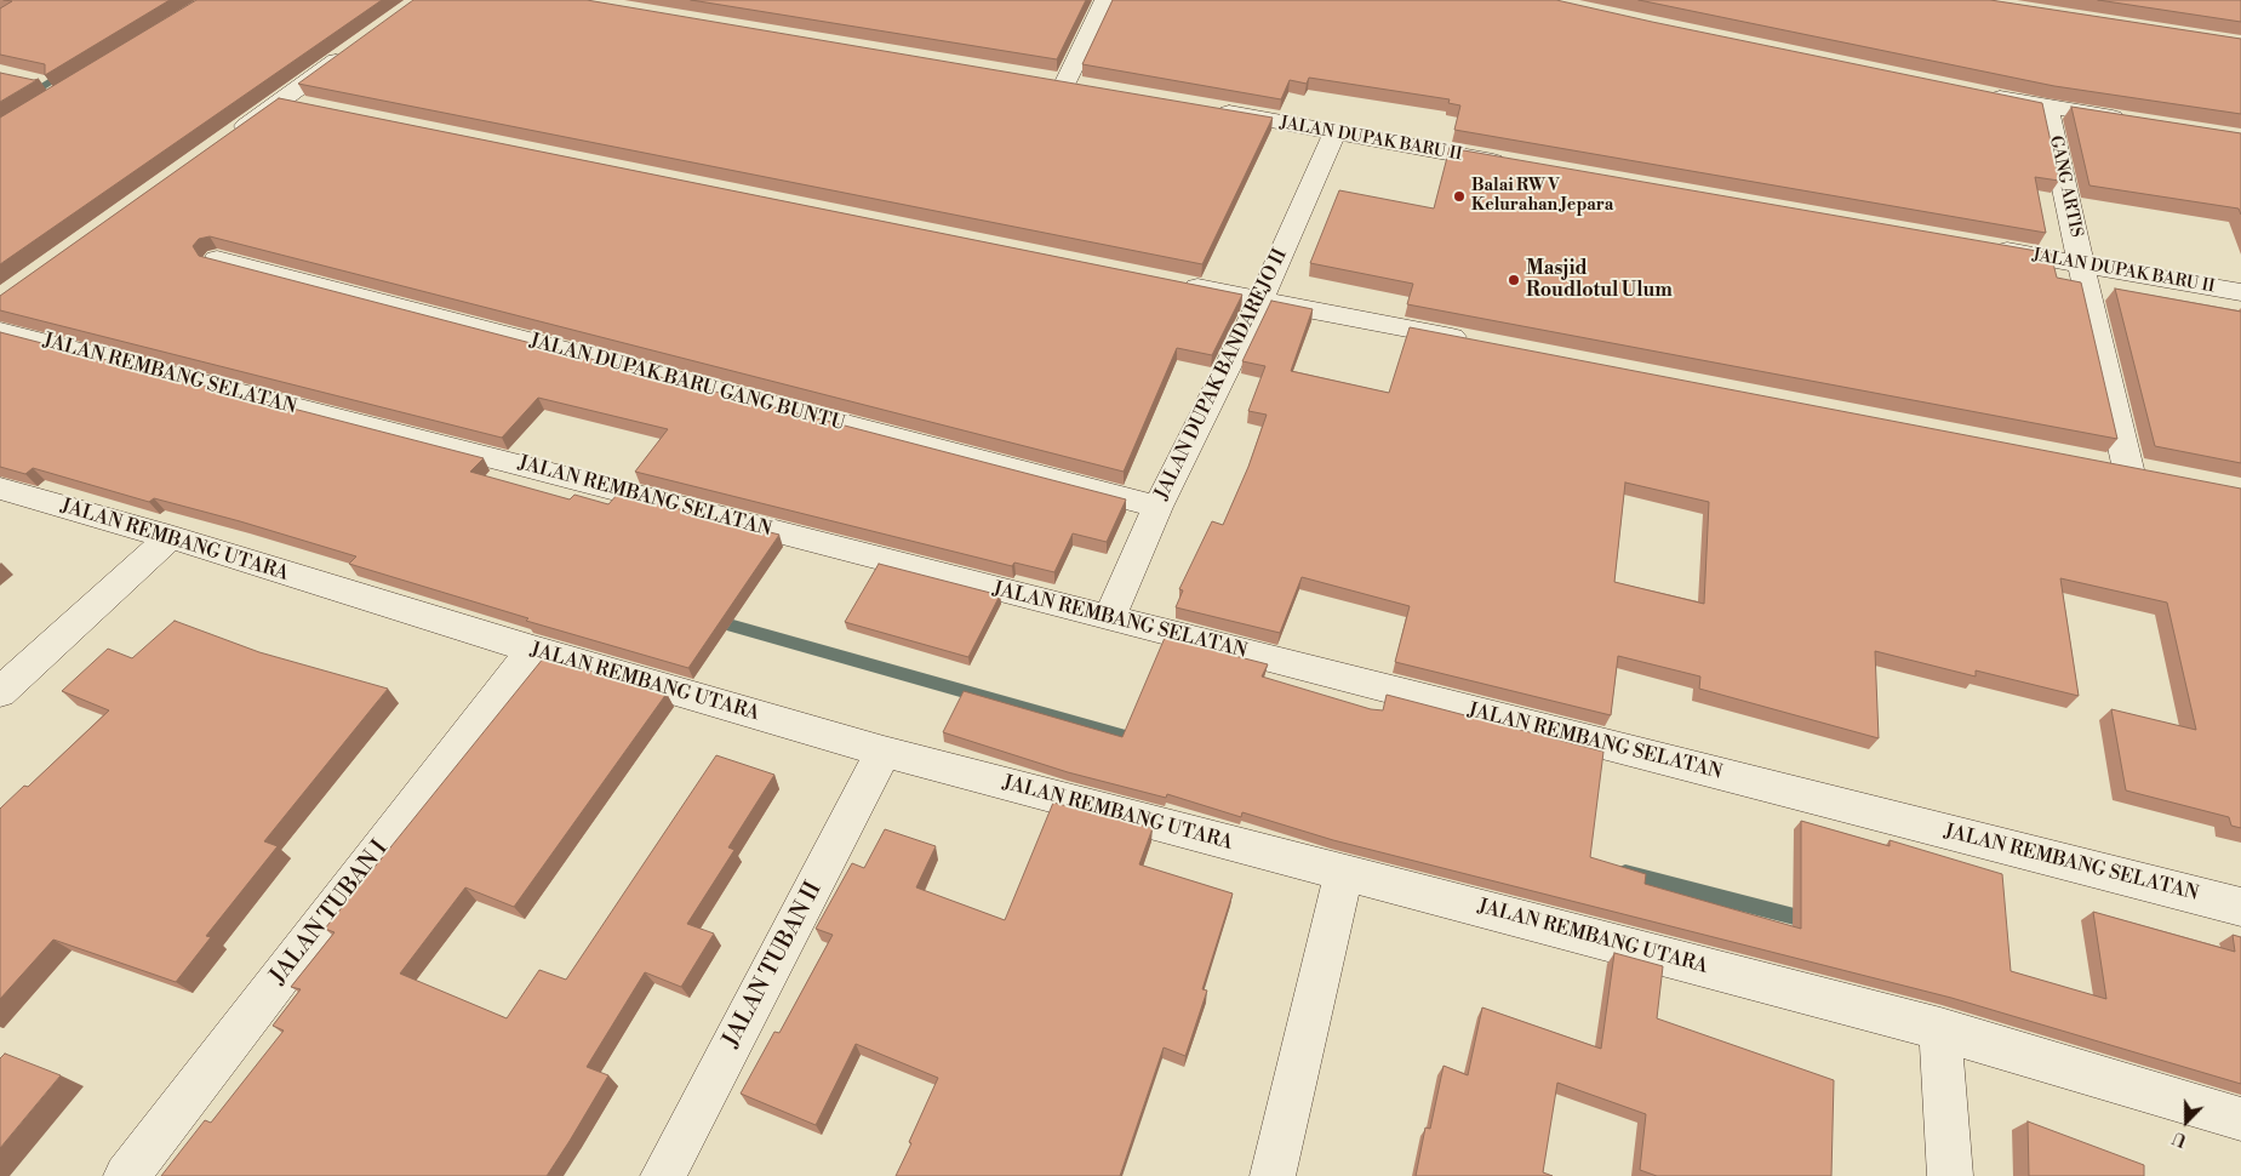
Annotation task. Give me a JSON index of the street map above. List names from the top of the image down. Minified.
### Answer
{"streets":{"street":["JALAN DUPAK BARU II","GANG ARTIS","JALAN REMBANG SELATAN","JALAN DUPAK BANDAREJO II","JALAN DUPAK BARU GANG BUNTU","JALAN REMBANG UTARA","JALAN TUBAN I","JALAN TUBAN II"]},"crossings":[["JALAN DUPAK BARU II","GANG ARTIS"],["JALAN DUPAK BARU II","JALAN DUPAK BANDAREJO II"],["JALAN REMBANG SELATAN","JALAN DUPAK BANDAREJO II"],["JALAN DUPAK BANDAREJO II","JALAN DUPAK BARU GANG BUNTU"],["JALAN REMBANG UTARA","JALAN TUBAN I"],["JALAN REMBANG UTARA","JALAN TUBAN II"]],"places":["Balai RW V Kelurahan Jepara","Masjid Roudlotul Ulum"],"north":"bottom"}
